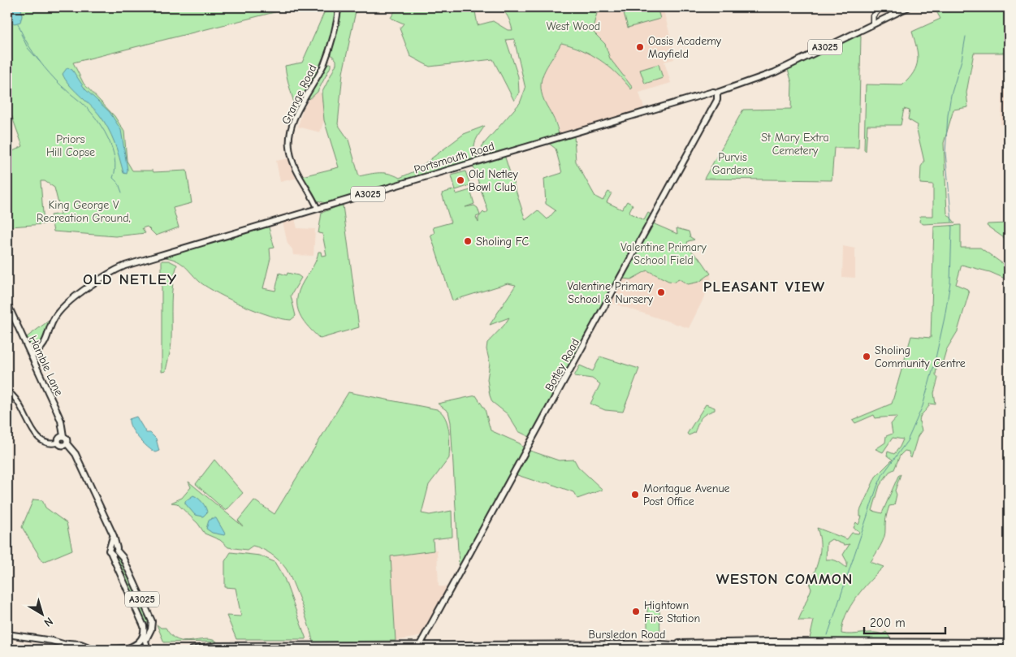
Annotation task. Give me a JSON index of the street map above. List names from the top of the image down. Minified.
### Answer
{"streets":{"main road":["A3025","Portsmouth Road","Botley Road","Hamble Lane","Bursledon Road"],"street":["Grange Road"]},"crossings":[["Grange Road","Portsmouth Road"],["Portsmouth Road","Botley Road"],["Portsmouth Road","Hamble Lane"],["Botley Road","Bursledon Road"]],"districts":["OLD NETLEY","PLEASANT VIEW","WESTON COMMON"],"parks":["West Wood","St Mary Extra Cemetery","Priors Hill Copse","Purvis Gardens","King George V Recreation Ground,","Valentine Primary School Field"],"places":["Oasis Academy Mayfield","Old Netley Bowl Club","Sholing FC","Valentine Primary School & Nursery","Sholing Community Centre","Montague Avenue Post Office","Hightown Fire Station"],"scale_bar":"200 m","north":"bottom right"}
